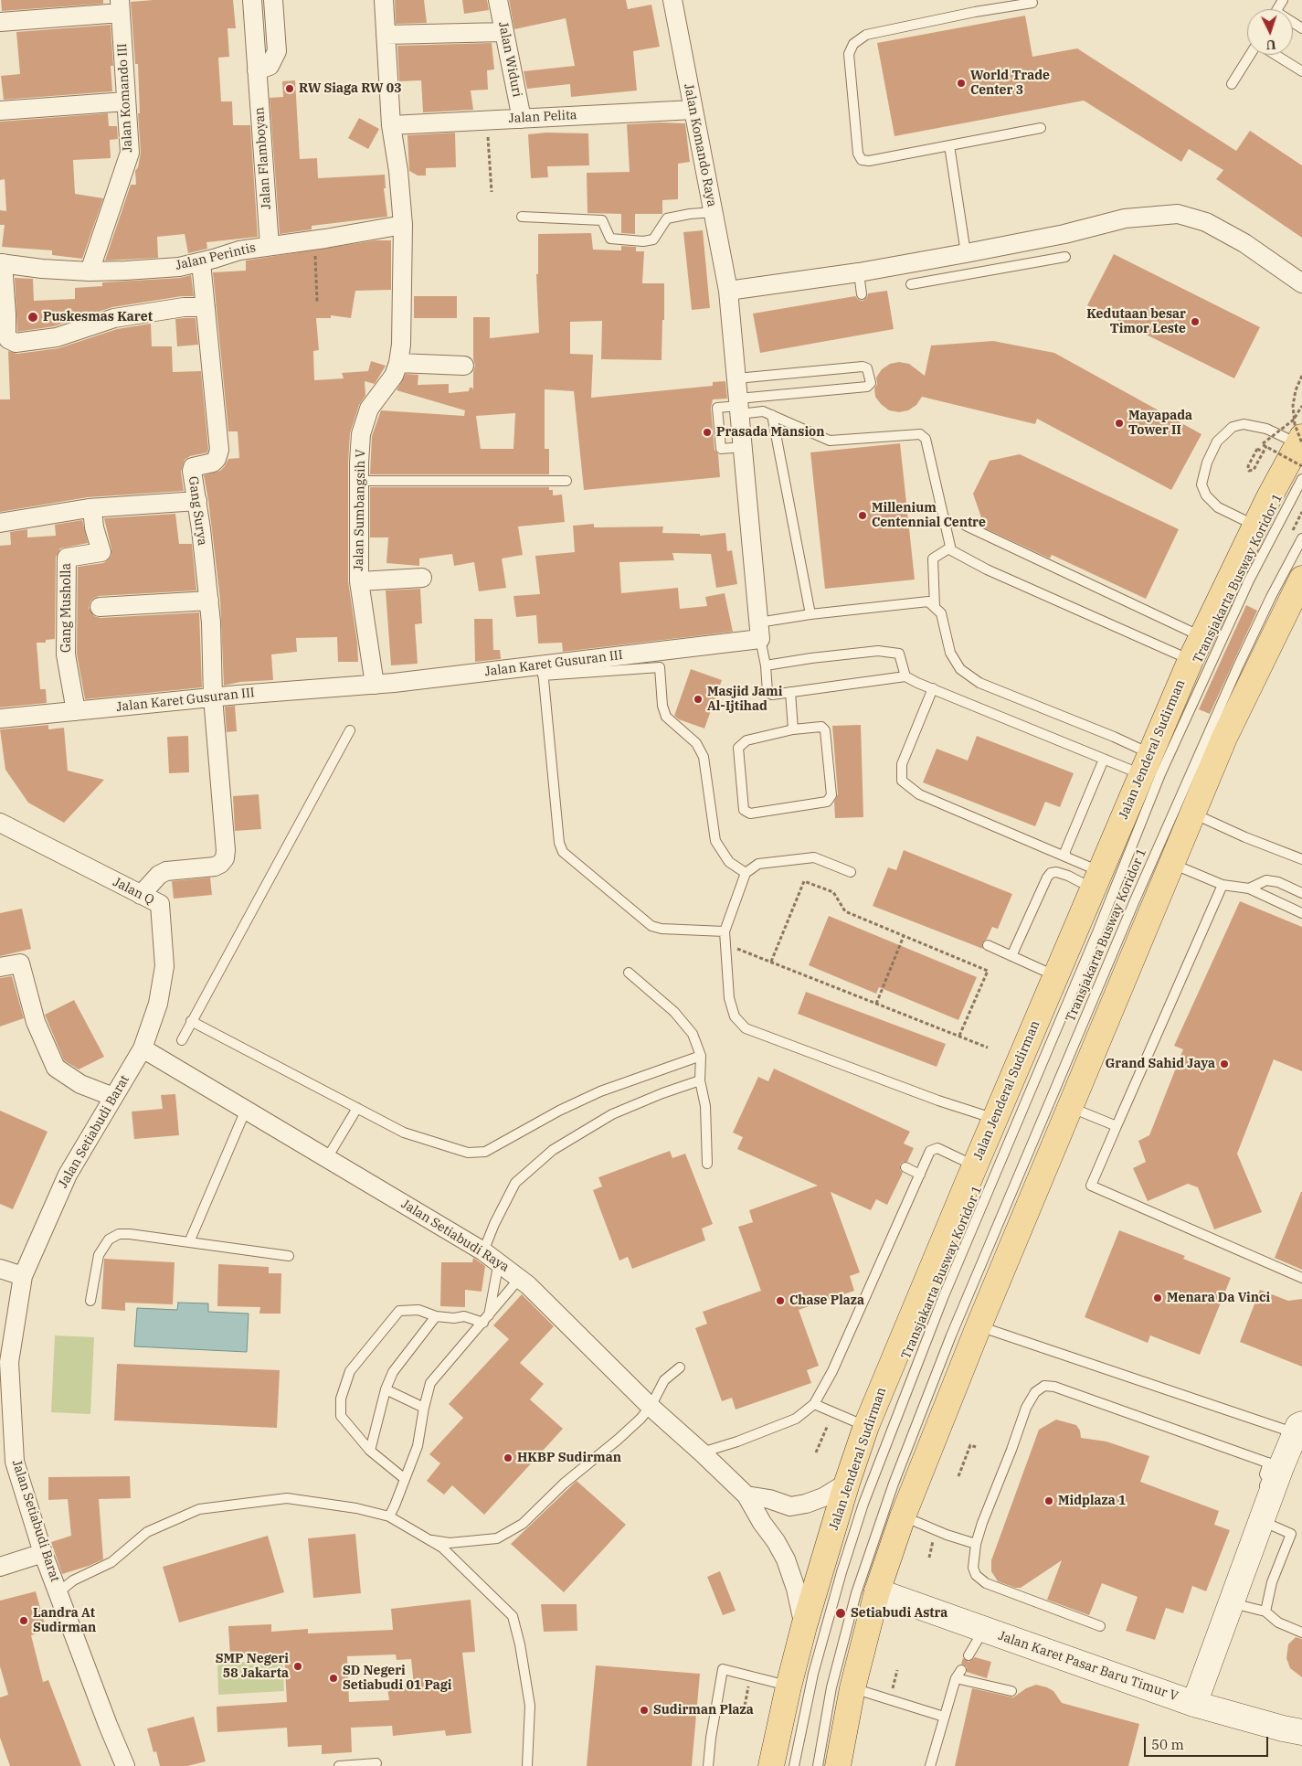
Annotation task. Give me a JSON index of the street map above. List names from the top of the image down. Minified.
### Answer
{"streets":{"main road":["Jalan Jenderal Sudirman"],"street":["Jalan Widuri","Jalan Komando III","Jalan Pelita","Jalan Komando Raya","Jalan Flamboyan","Jalan Perintis","Jalan Sumbangsih V","Gang Surya","Gang Musholla","Jalan Karet Gusuran III","Jalan Q","Jalan Setiabudi Barat","Jalan Setiabudi Raya","Jalan Karet Pasar Baru Timur V"],"lane":["Transjakarta Busway Koridor 1"]},"crossings":[["Jalan Widuri","Jalan Pelita"],["Jalan Komando III","Jalan Perintis"],["Jalan Pelita","Jalan Komando Raya"],["Jalan Pelita","Jalan Sumbangsih V"],["Jalan Flamboyan","Jalan Perintis"],["Jalan Perintis","Jalan Sumbangsih V"],["Jalan Perintis","Gang Surya"],["Jalan Sumbangsih V","Jalan Karet Gusuran III"],["Gang Surya","Jalan Karet Gusuran III"],["Gang Surya","Jalan Q"],["Gang Musholla","Jalan Karet Gusuran III"],["Jalan Jenderal Sudirman","Jalan Setiabudi Raya"],["Jalan Q","Jalan Setiabudi Barat"],["Jalan Q","Jalan Setiabudi Raya"],["Jalan Setiabudi Barat","Jalan Setiabudi Raya"]],"places":["World Trade Center 3","RW Siaga RW 03","Puskesmas Karet","Kedutaan besar Timor Leste","Mayapada Tower II","Prasada Mansion","Millenium Centennial Centre","Masjid Jami Al-Ijtihad","Grand Sahid Jaya","Menara Da Vinci","Chase Plaza","HKBP Sudirman","Midplaza 1","Setiabudi Astra","Landra At Sudirman","SMP Negeri 58 Jakarta","SD Negeri Setiabudi 01 Pagi","Sudirman Plaza"],"scale_bar":"50 m","north":"bottom"}
